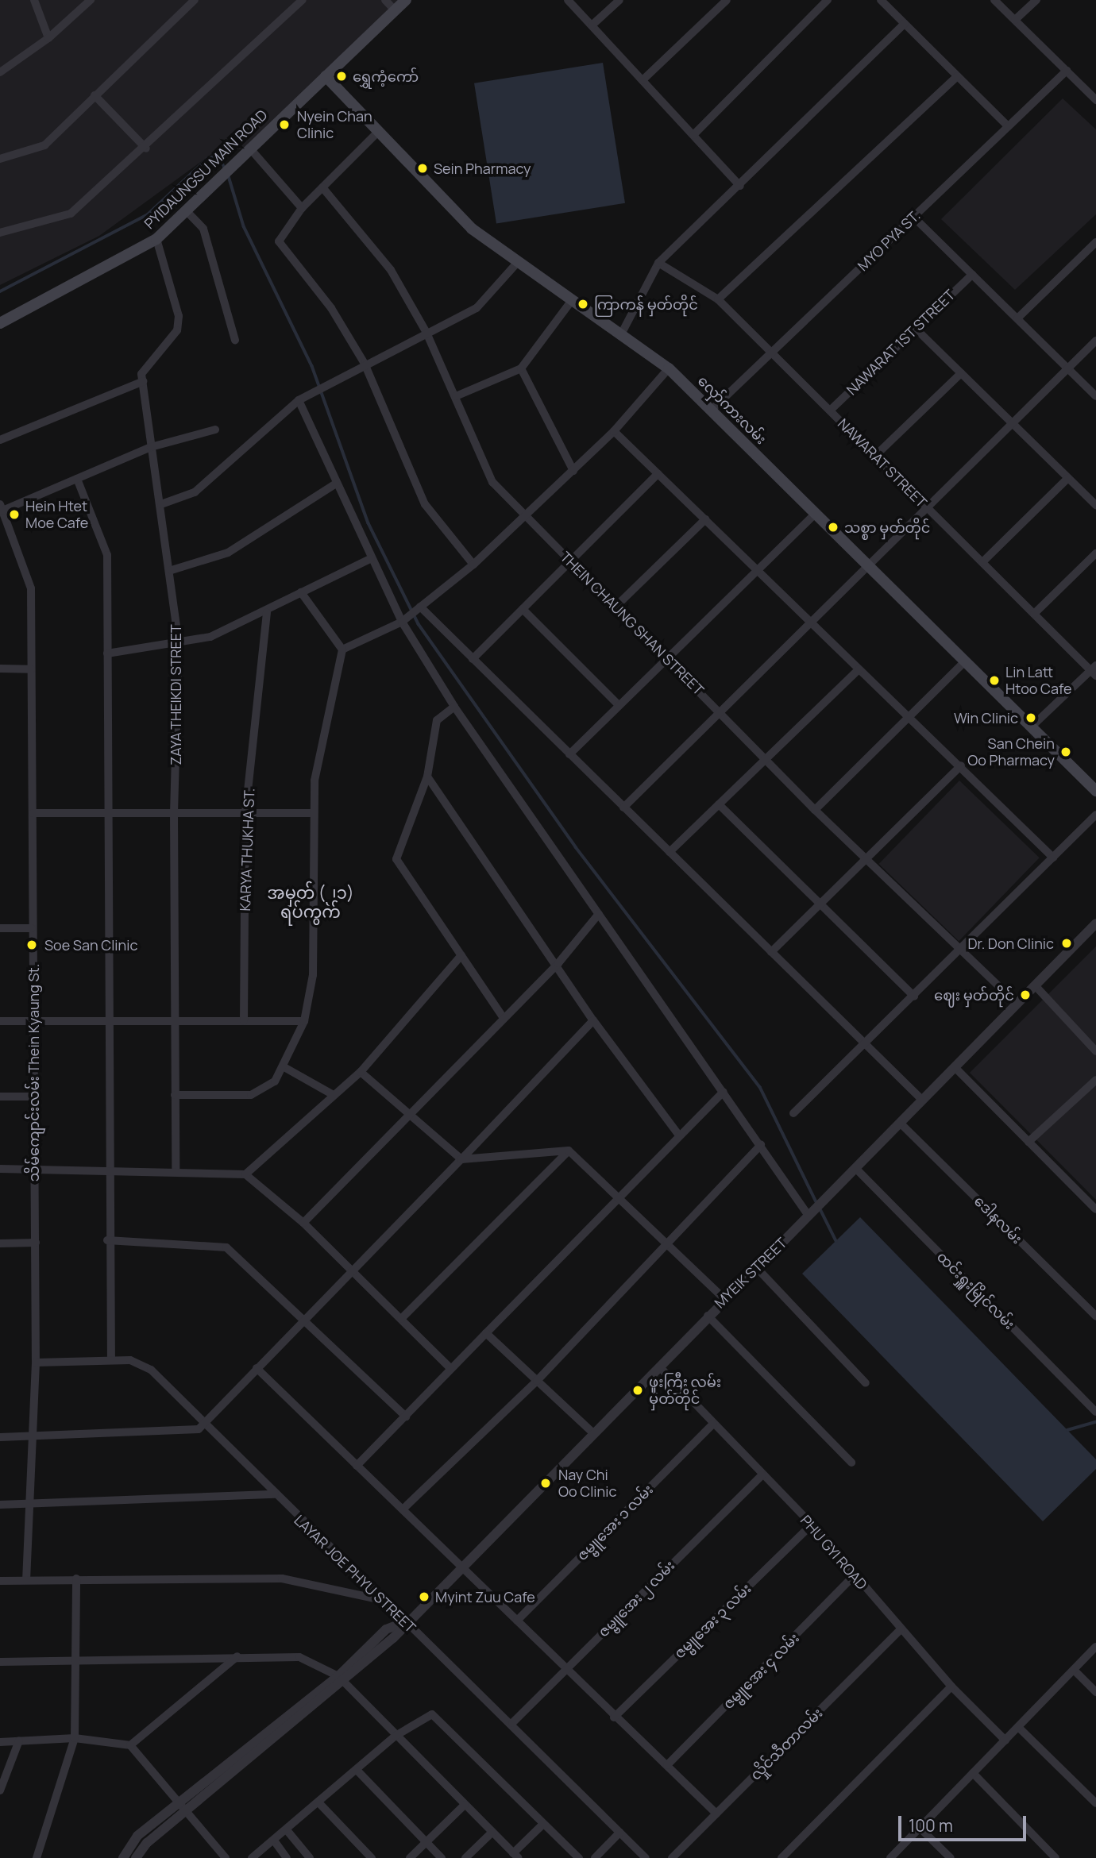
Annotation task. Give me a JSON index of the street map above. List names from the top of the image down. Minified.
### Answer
{"streets":{"main road":["PYIDAUNGSU MAIN ROAD","လှော်ကားလမ်း"],"street":["MYO PYA ST.","NAWARAT 1ST STREET","NAWARAT STREET","THEIN CHAUNG SHAN STREET","ZAYA THEIKDI STREET","KARYA THUKHA ST.","သိမ်ကျောင်းလမ်း Thein Kyaung St.","ဒေါနလမ်း","MYEIK STREET","ထင်းရှူးမြိုင်လမ်း","ဇမ္ဗူအေး ၁ လမ်း","PHU GYI ROAD","LAYAR JOE PHYU STREET","ဇမ္ဗူအေး ၂ လမ်း","ဇမ္ဗူအေး ၃ လမ်း","ဇမ္ဗူအေး ၄ လမ်း","လှိုင်သီတာလမ်း"]},"crossings":[["PYIDAUNGSU MAIN ROAD","လှော်ကားလမ်း"],["PYIDAUNGSU MAIN ROAD","ZAYA THEIKDI STREET"],["MYO PYA ST.","လှော်ကားလမ်း"],["MYO PYA ST.","NAWARAT STREET"],["NAWARAT 1ST STREET","NAWARAT STREET"],["THEIN CHAUNG SHAN STREET","MYEIK STREET"],["သိမ်ကျောင်းလမ်း Thein Kyaung St.","LAYAR JOE PHYU STREET"],["ဒေါနလမ်း","MYEIK STREET"],["MYEIK STREET","ထင်းရှူးမြိုင်လမ်း"],["MYEIK STREET","PHU GYI ROAD"],["MYEIK STREET","LAYAR JOE PHYU STREET"],["ဇမ္ဗူအေး ၁ လမ်း","PHU GYI ROAD"],["PHU GYI ROAD","ဇမ္ဗူအေး ၂ လမ်း"],["PHU GYI ROAD","ဇမ္ဗူအေး ၃ လမ်း"],["PHU GYI ROAD","ဇမ္ဗူအေး ၄ လမ်း"],["PHU GYI ROAD","လှိုင်သီတာလမ်း"],["LAYAR JOE PHYU STREET","ဇမ္ဗူအေး ၂ လမ်း"]],"districts":["အမှတ် (၂၁) ရပ်ကွက်"],"places":["ရွှေကံ့ကော်","Nyein Chan Clinic","Sein Pharmacy","ကြာကန် မှတ်တိုင်","Hein Htet Moe Cafe","သစ္စာ မှတ်တိုင်","Lin Latt Htoo Cafe","Win Clinic","San Chein Oo Pharmacy","Dr. Don Clinic","Soe San Clinic","ဈေး မှတ်တိုင်","ဖူးကြီး လမ်း မှတ်တိုင်","Nay Chi Oo Clinic","Myint Zuu Cafe"],"scale_bar":"100 m"}
